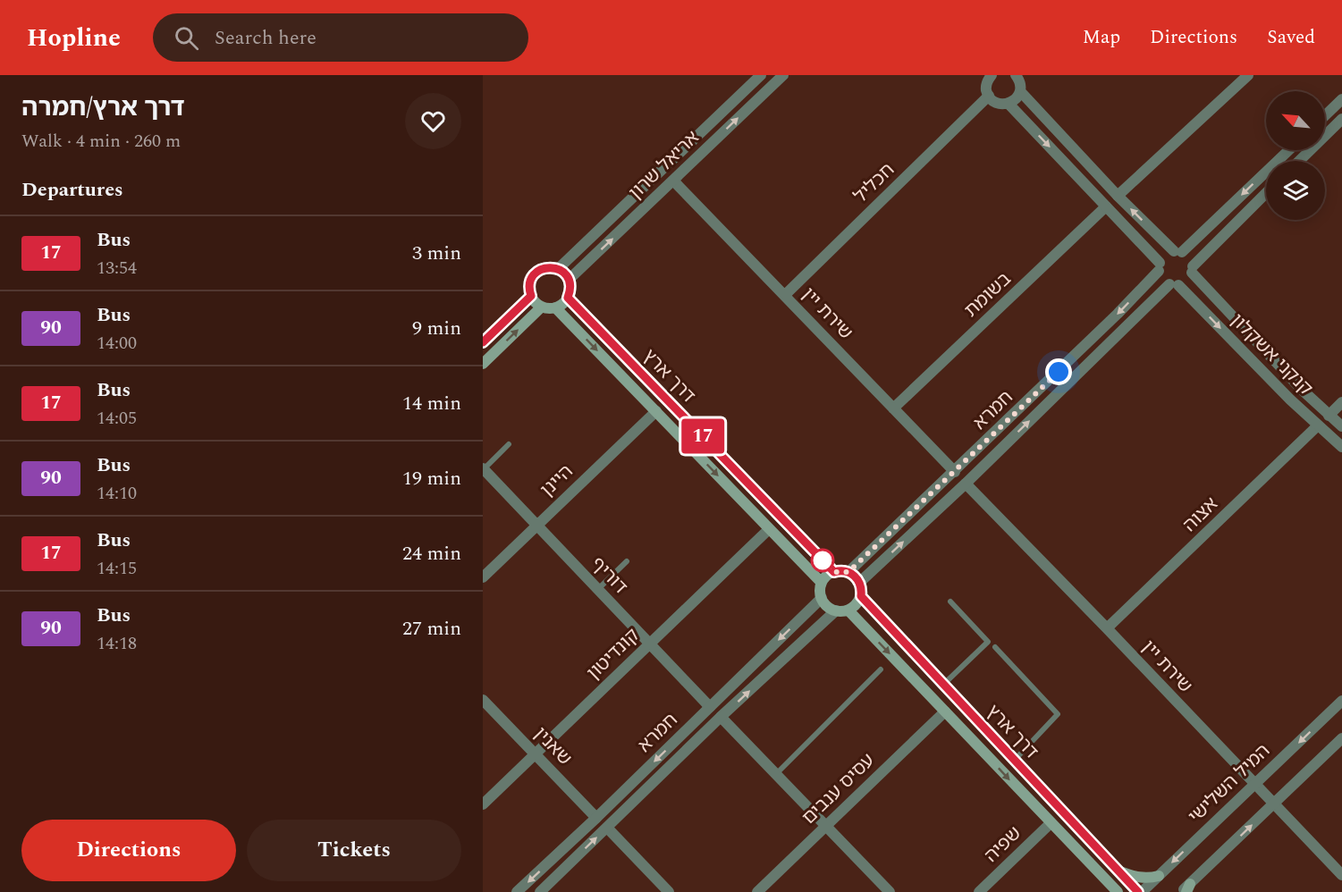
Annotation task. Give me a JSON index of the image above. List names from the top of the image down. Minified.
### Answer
{"streets":{"main road":["דרך ארץ"],"street":["אריאל שרון","חכליל","בשומת","שירת יין","קנקני אשקלון","חמרא","היינן","אצוה","דוריף","קונדיטון","שאנין","המיל השלישי","עסיס ענבים","שפיה"]},"crossings":[["אריאל שרון","שירת יין"],["אריאל שרון","דרך ארץ"],["חכליל","שירת יין"],["בשומת","שירת יין"],["שירת יין","חמרא"],["שירת יין","אצוה"],["שירת יין","המיל השלישי"],["קנקני אשקלון","חמרא"],["קנקני אשקלון","אצוה"],["דרך ארץ","חמרא"],["דרך ארץ","היינן"],["דרך ארץ","קונדיטון"],["דרך ארץ","המיל השלישי"],["דרך ארץ","עסיס ענבים"],["דרך ארץ","שפיה"],["חמרא","דוריף"],["חמרא","שאנין"],["היינן","דוריף"],["דוריף","קונדיטון"],["קונדיטון","שאנין"]],"lines":["bus line 17"],"north":"top left","page":{"header":"Hopline","search":"Search here","nav":["Map","Directions","Saved"],"heading":[["דרך ארץ/חמרה","Walk · 4 min · 260 m"],"Departures"],"on_map":"17","list":[{"mark":"17","name":"Bus","note":"13:54","value":"3 min"},{"mark":"90","name":"Bus","note":"14:00","value":"9 min"},{"mark":"17","name":"Bus","note":"14:05","value":"14 min"},{"mark":"90","name":"Bus","note":"14:10","value":"19 min"},{"mark":"17","name":"Bus","note":"14:15","value":"24 min"},{"mark":"90","name":"Bus","note":"14:18","value":"27 min"}],"buttons":["Directions","Tickets"]}}
